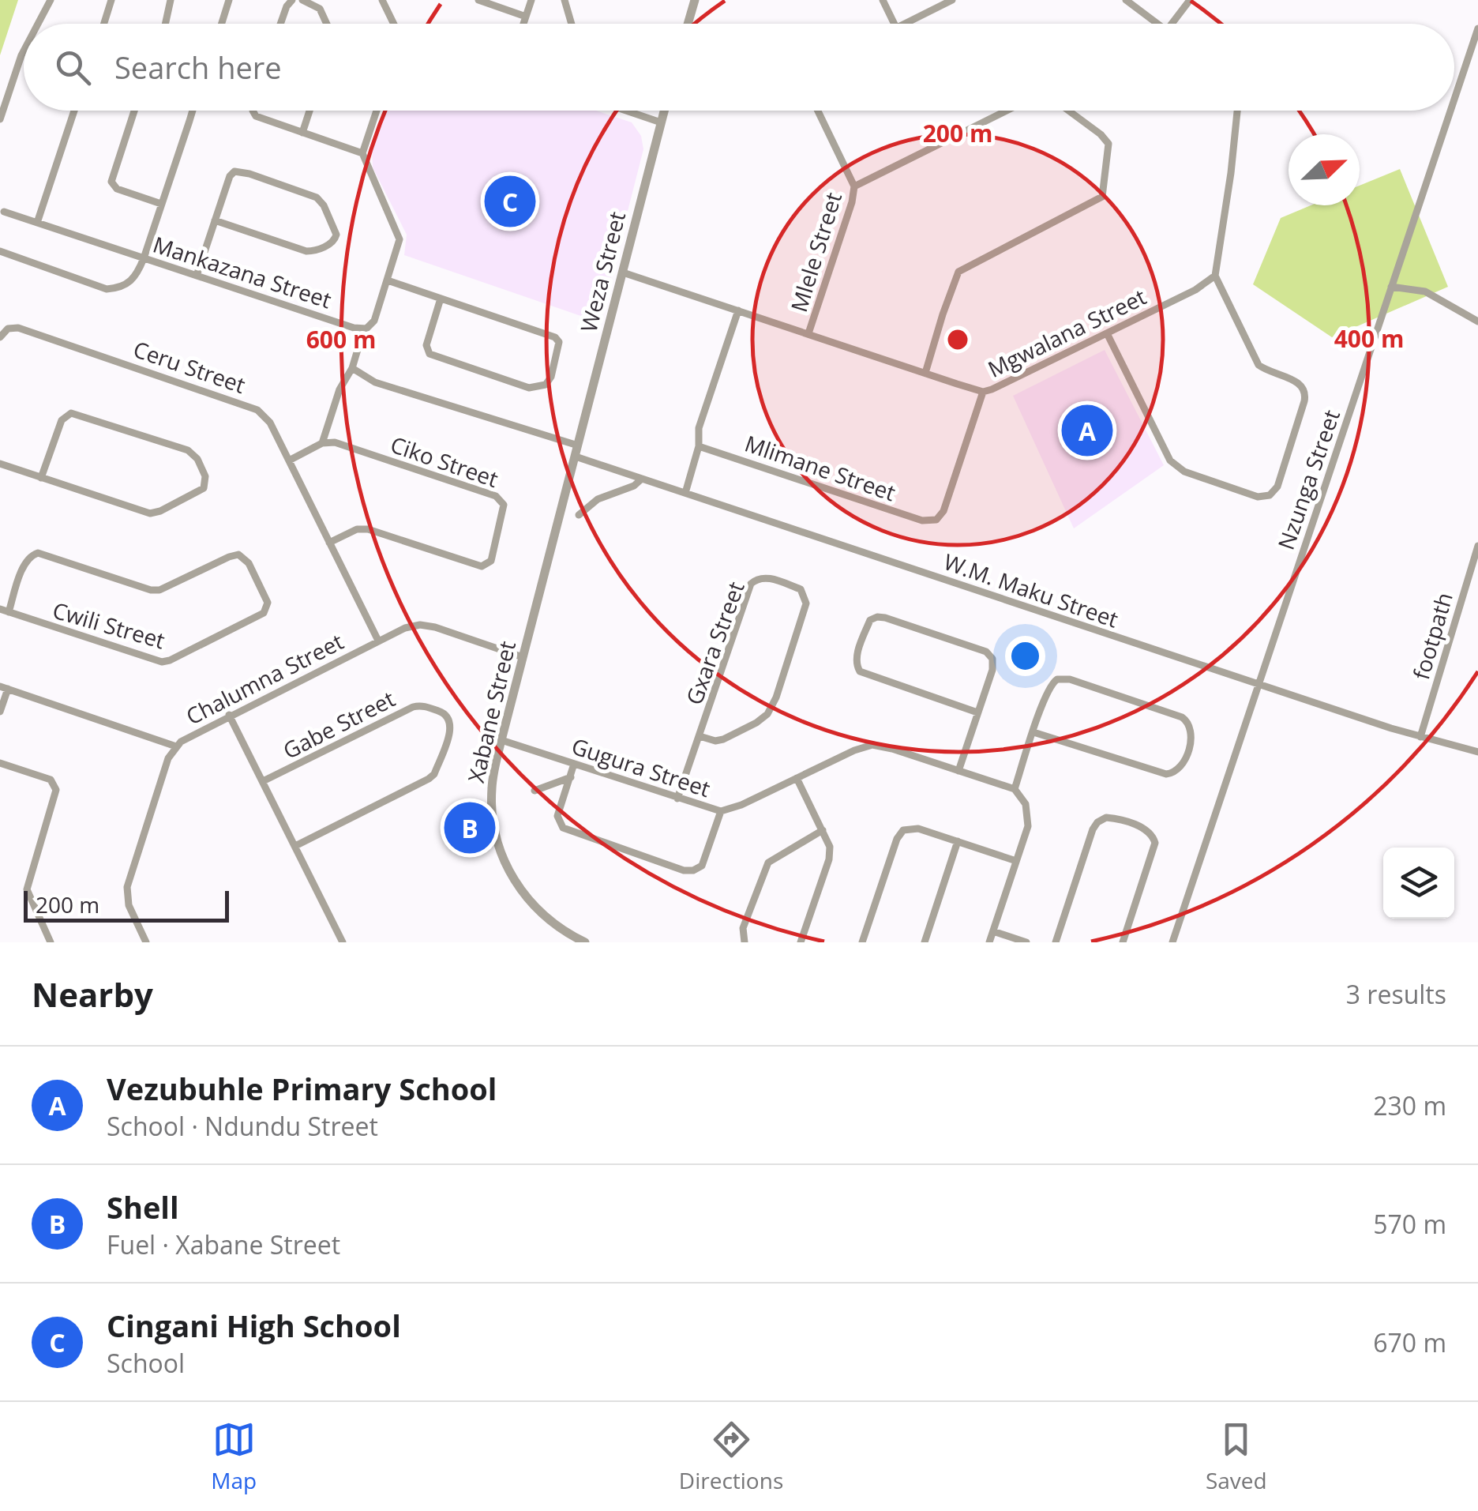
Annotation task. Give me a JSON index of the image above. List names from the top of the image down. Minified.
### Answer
{"streets":{"street":["Mlele Street","Mankazana Street","Weza Street","Mgwalana Street","Ceru Street","Ciko Street","Mlimane Street","Nzunga Street","W.M. Maku Street","Cwili Street","footpath","Gxara Street","Chalumna Street","Xabane Street","Gabe Street","Gugura Street"]},"crossings":[["Mlele Street","Mgwalana Street"],["Weza Street","Mgwalana Street"],["Weza Street","W.M. Maku Street"],["Weza Street","Xabane Street"],["Mgwalana Street","Mlimane Street"],["Ceru Street","Ciko Street"],["Ceru Street","Chalumna Street"],["Nzunga Street","W.M. Maku Street"],["W.M. Maku Street","footpath"],["W.M. Maku Street","Xabane Street"],["Gxara Street","Gugura Street"],["Chalumna Street","Xabane Street"],["Xabane Street","Gugura Street"]],"scale_bar":"200 m","north":"top right","page":{"search":"Search here","pins":["C","A","B"],"scale":"200 m","heading":["Nearby","3 results"],"list":[{"mark":"A","name":"Vezubuhle Primary School","note":"School · Ndundu Street","value":"230 m"},{"mark":"B","name":"Shell","note":"Fuel · Xabane Street","value":"570 m"},{"mark":"C","name":"Cingani High School","note":"School","value":"670 m"}],"nav":["Map","Directions","Saved"]},"rings":["200 m","400 m","600 m"]}
